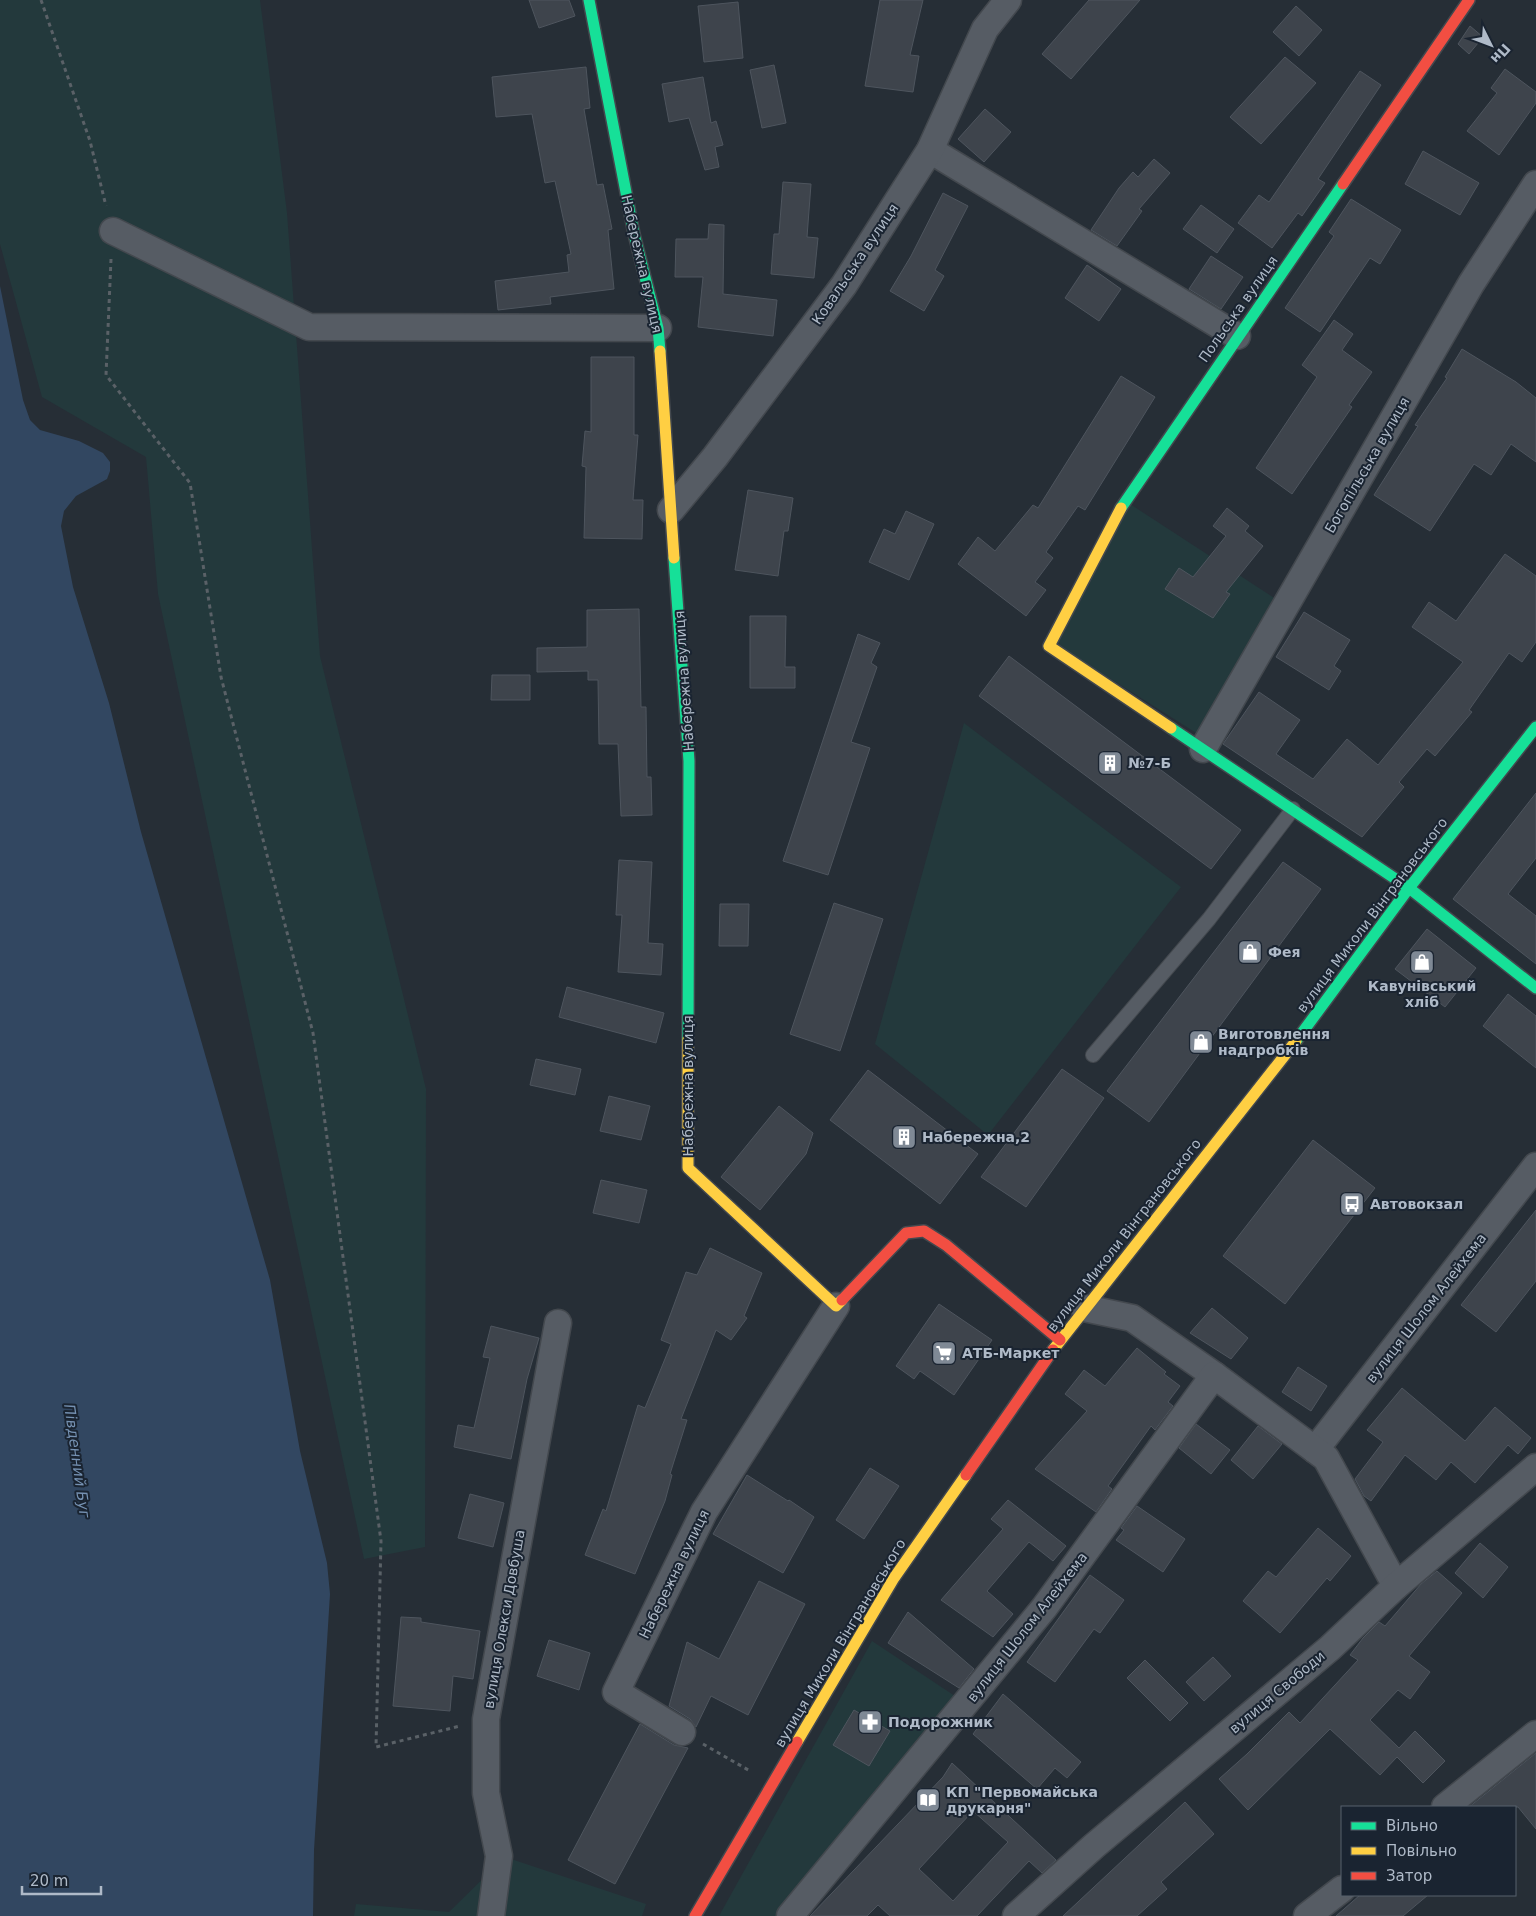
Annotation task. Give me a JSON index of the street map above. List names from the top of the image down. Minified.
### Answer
{"streets":{"street":["Набережна вулиця","Ковальська вулиця","Польська вулиця","Богопільська вулиця","вулиця Миколи Вінграновського","вулиця Шолом Алейхема","вулиця Олекси Довбуша","вулиця Свободи"]},"crossings":[["Набережна вулиця","Ковальська вулиця"],["Набережна вулиця","вулиця Миколи Вінграновського"],["Польська вулиця","Богопільська вулиця"]],"water":["Південний Буг"],"places":{"building":["№7-Б","Набережна,2"],"shop":["Фея","Кавунівський хліб","Виготовлення надгробків"],"bus stop":["Автовокзал"],"supermarket":["АТБ-Маркет"],"pharmacy":["Подорожник"],"library":["КП \"Первомайська друкарня\""]},"legend":["Вільно","Повільно","Затор"],"scale_bar":"20 m","north":"bottom right"}
